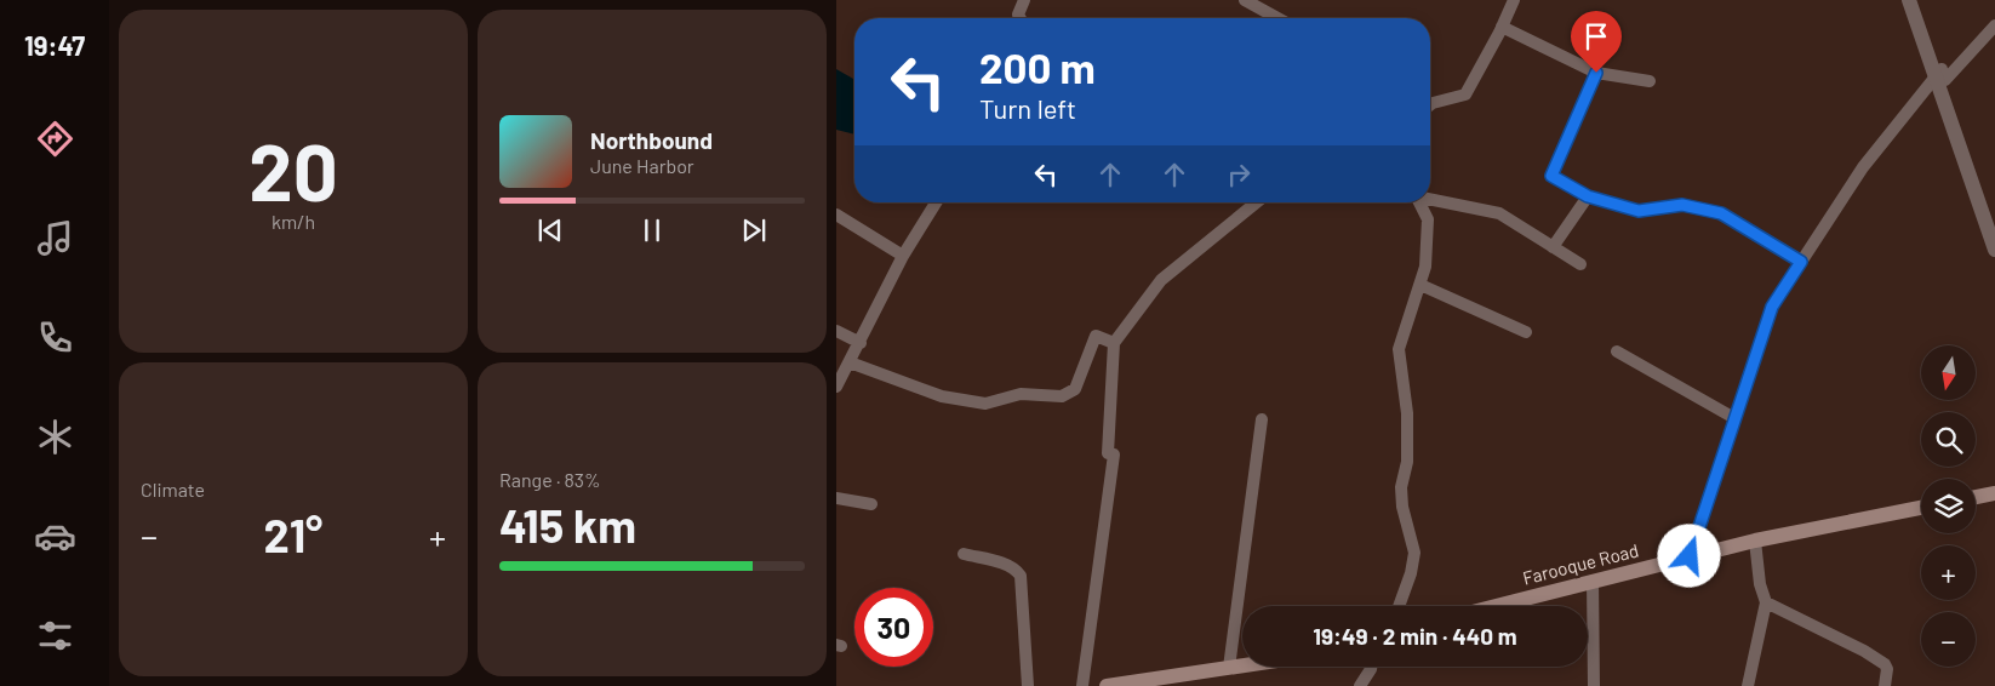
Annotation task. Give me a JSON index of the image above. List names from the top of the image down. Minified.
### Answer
{"streets":{"main road":["Farooque Road"]},"north":"bottom","page":{"tabs":"19:47","tile":[["20","km/h"],"Climate",["Range · 83%","415 km"]],"turn":["200 m","Turn left"],"song":["Northbound","June Harbor"],"map_buttons":["+","−"],"heat":["−","21°","+"],"limit":"30","trip":"19:49 · 2 min · 440 m"}}
